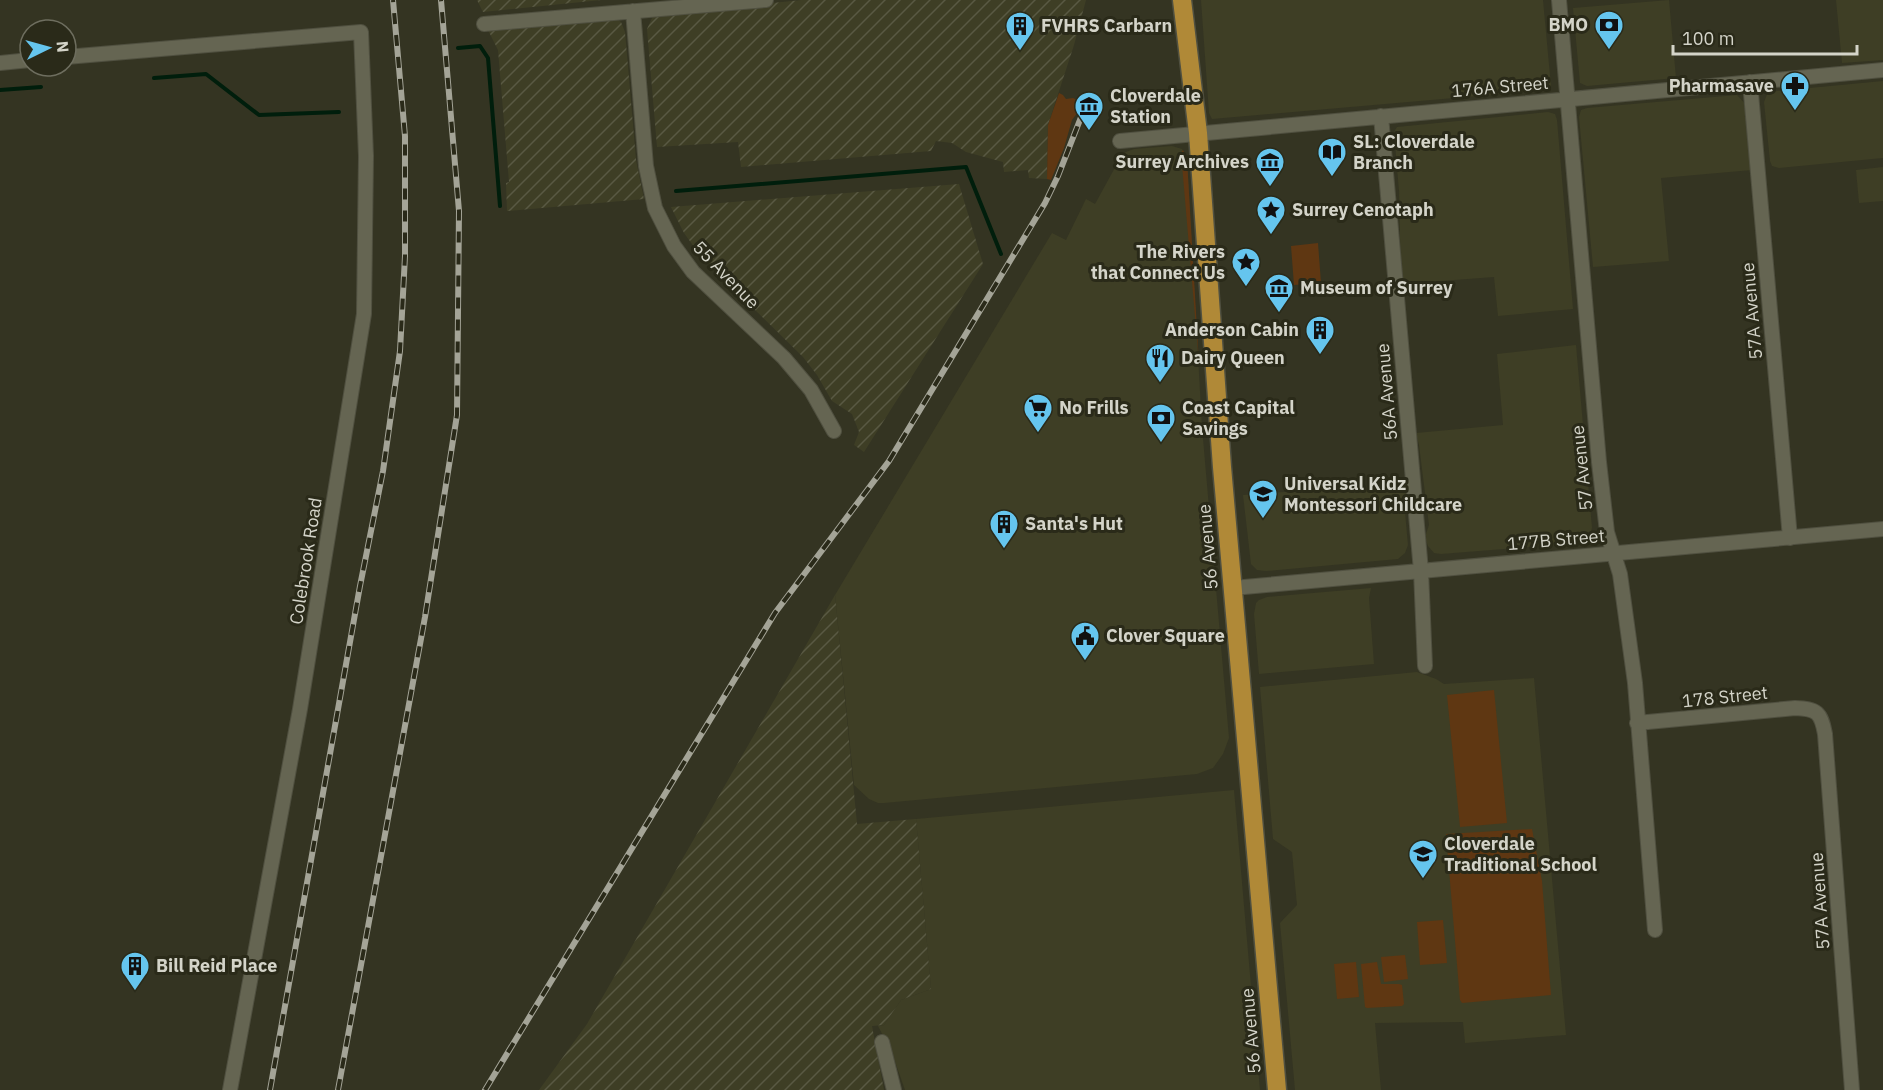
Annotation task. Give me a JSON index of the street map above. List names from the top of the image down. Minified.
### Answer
{"streets":{"highway":["56 Avenue"],"street":["176A Street","55 Avenue","57A Avenue","56A Avenue","57 Avenue","177B Street","Colebrook Road","178 Street"]},"crossings":[["176A Street","57A Avenue"],["176A Street","56A Avenue"],["176A Street","57 Avenue"],["176A Street","56 Avenue"],["57A Avenue","177B Street"],["57A Avenue","178 Street"],["56A Avenue","177B Street"],["57 Avenue","177B Street"],["57 Avenue","178 Street"],["177B Street","56 Avenue"]],"places":{"bank":["BMO","Coast Capital Savings"],"building":["FVHRS Carbarn","Anderson Cabin","Santa's Hut","Bill Reid Place"],"pharmacy":["Pharmasave"],"museum":["Cloverdale Station","Surrey Archives","Museum of Surrey"],"library":["SL: Cloverdale Branch"],"place":["Surrey Cenotaph","The Rivers that Connect Us"],"restaurant":["Dairy Queen"],"supermarket":["No Frills"],"school or university":["Universal Kidz Montessori Childcare","Cloverdale Traditional School"],"public building":["Clover Square"]},"scale_bar":"100 m","north":"right"}
